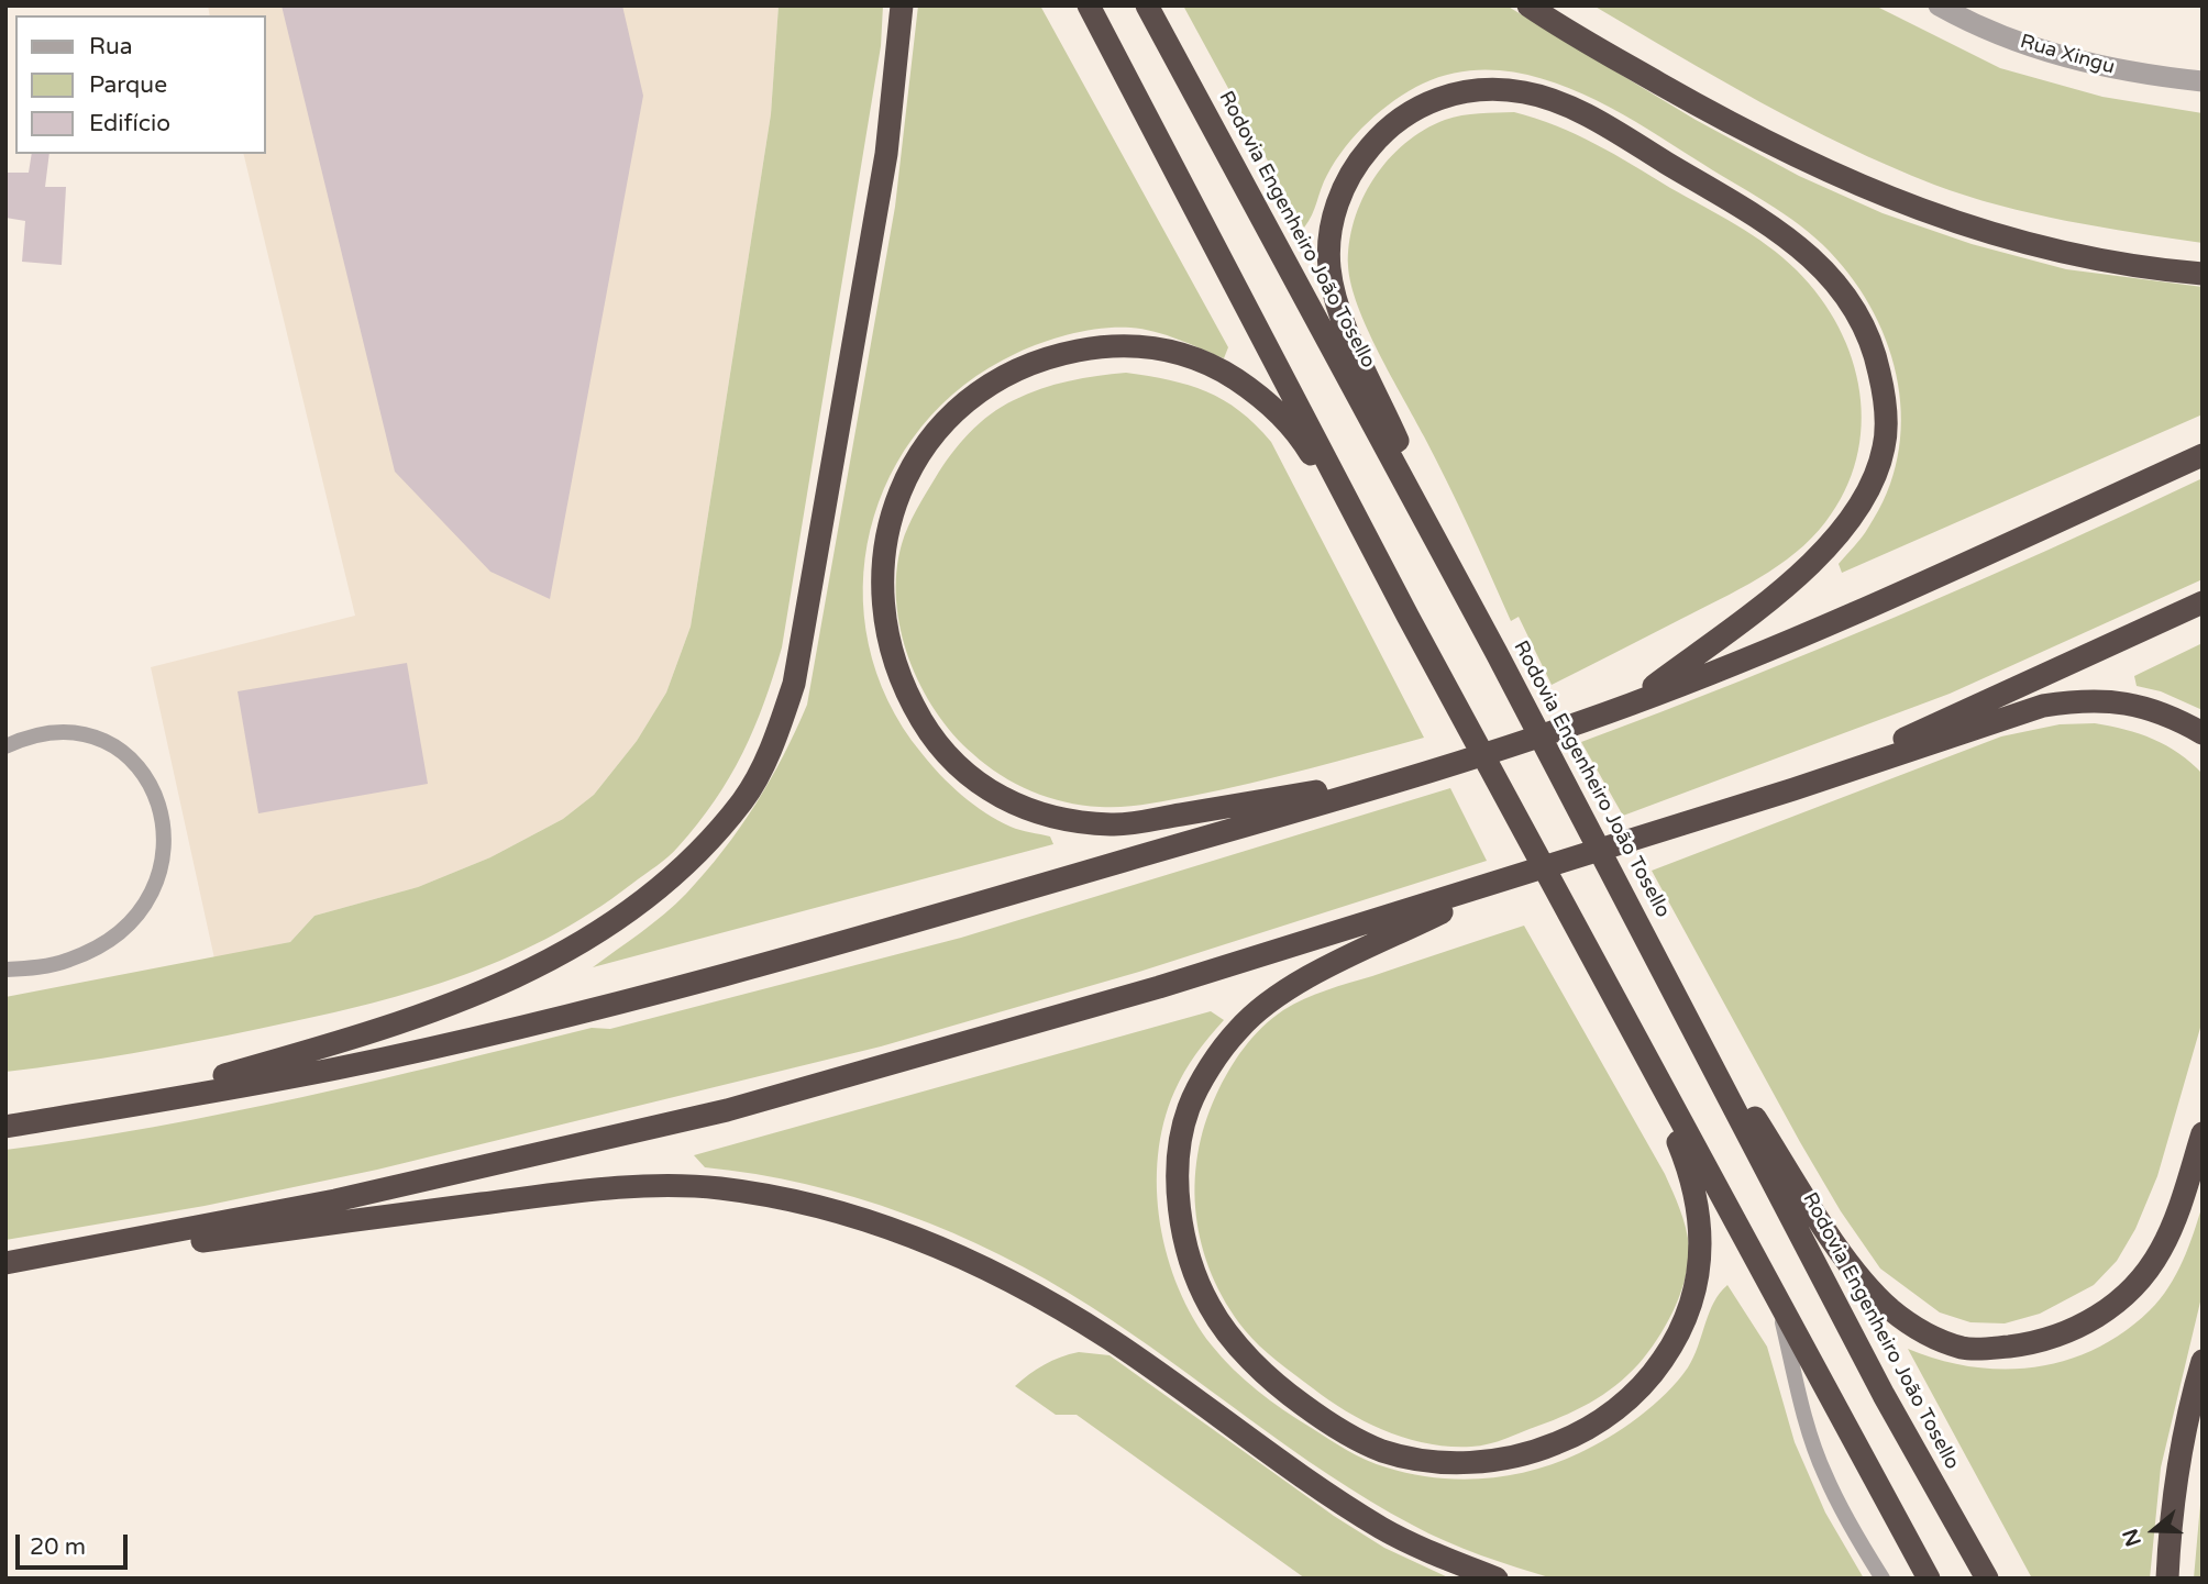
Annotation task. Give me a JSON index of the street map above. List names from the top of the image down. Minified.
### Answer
{"streets":{"highway":["Rodovia Engenheiro João Tosello"],"street":["Rua Xingu"]},"legend":["Rua","Parque","Edifício"],"scale_bar":"20 m","north":"left"}
